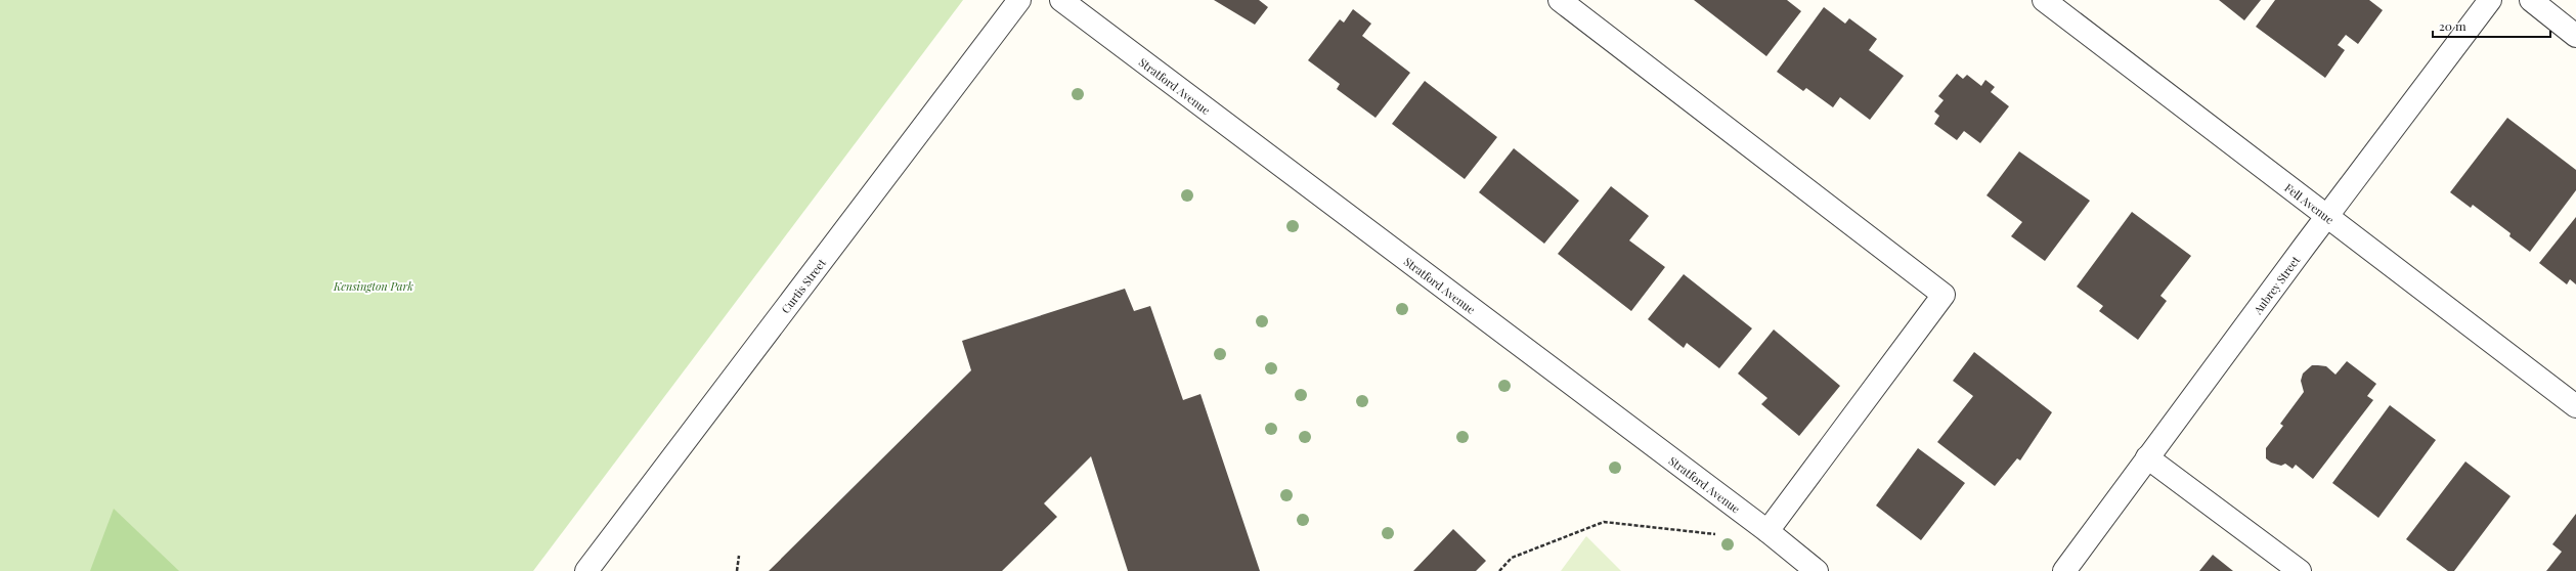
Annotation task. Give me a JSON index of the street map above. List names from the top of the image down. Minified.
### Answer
{"streets":{"street":["Stratford Avenue","Fell Avenue","Aubrey Street","Curtis Street"]},"crossings":[["Fell Avenue","Aubrey Street"]],"parks":["Kensington Park"],"scale_bar":"20 m"}
